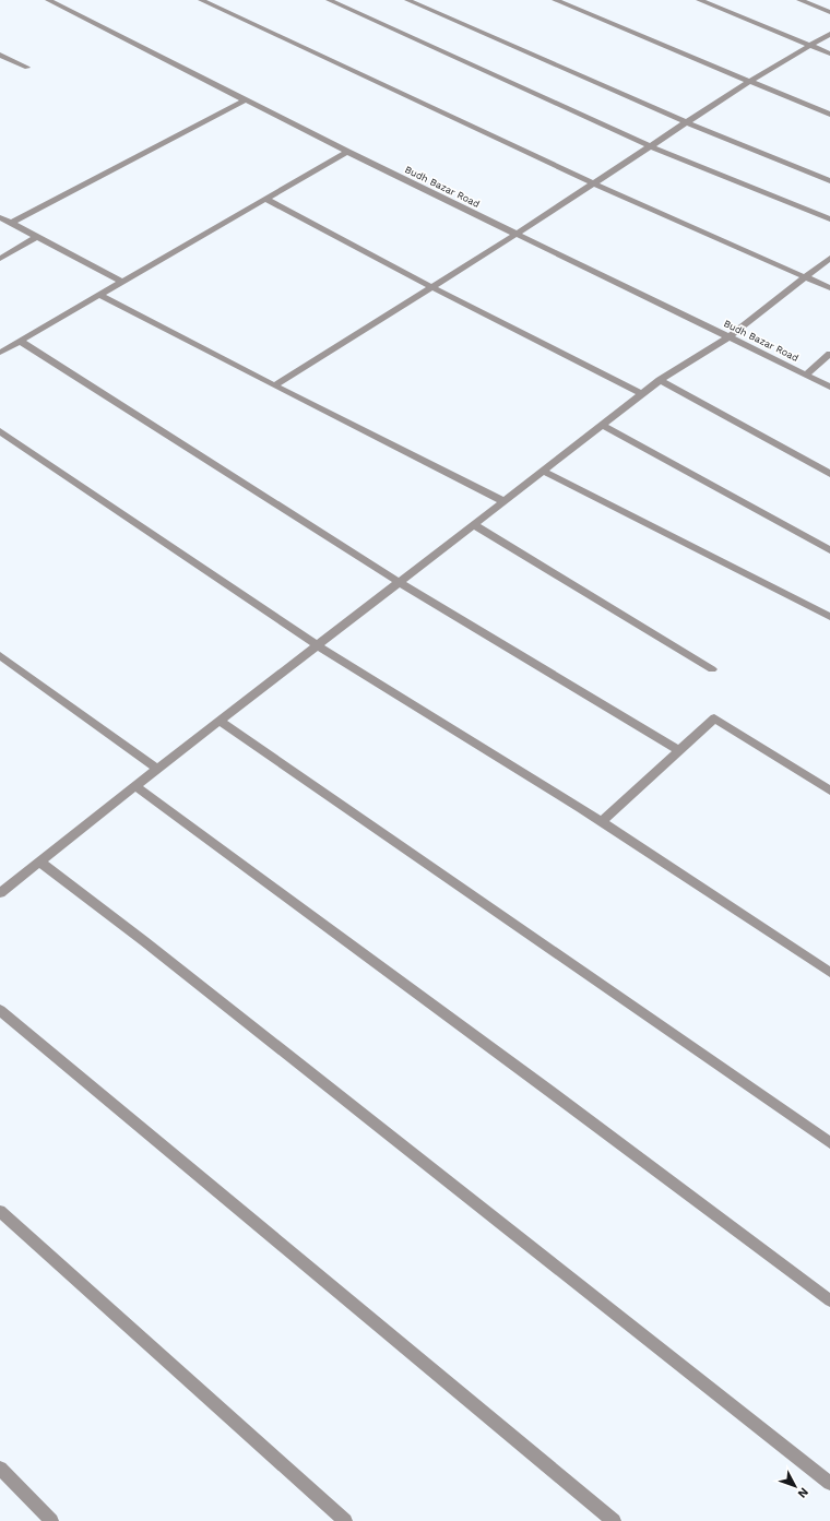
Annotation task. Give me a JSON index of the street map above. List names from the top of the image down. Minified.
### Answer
{"streets":{"street":["Budh Bazar Road"]},"north":"bottom right"}
